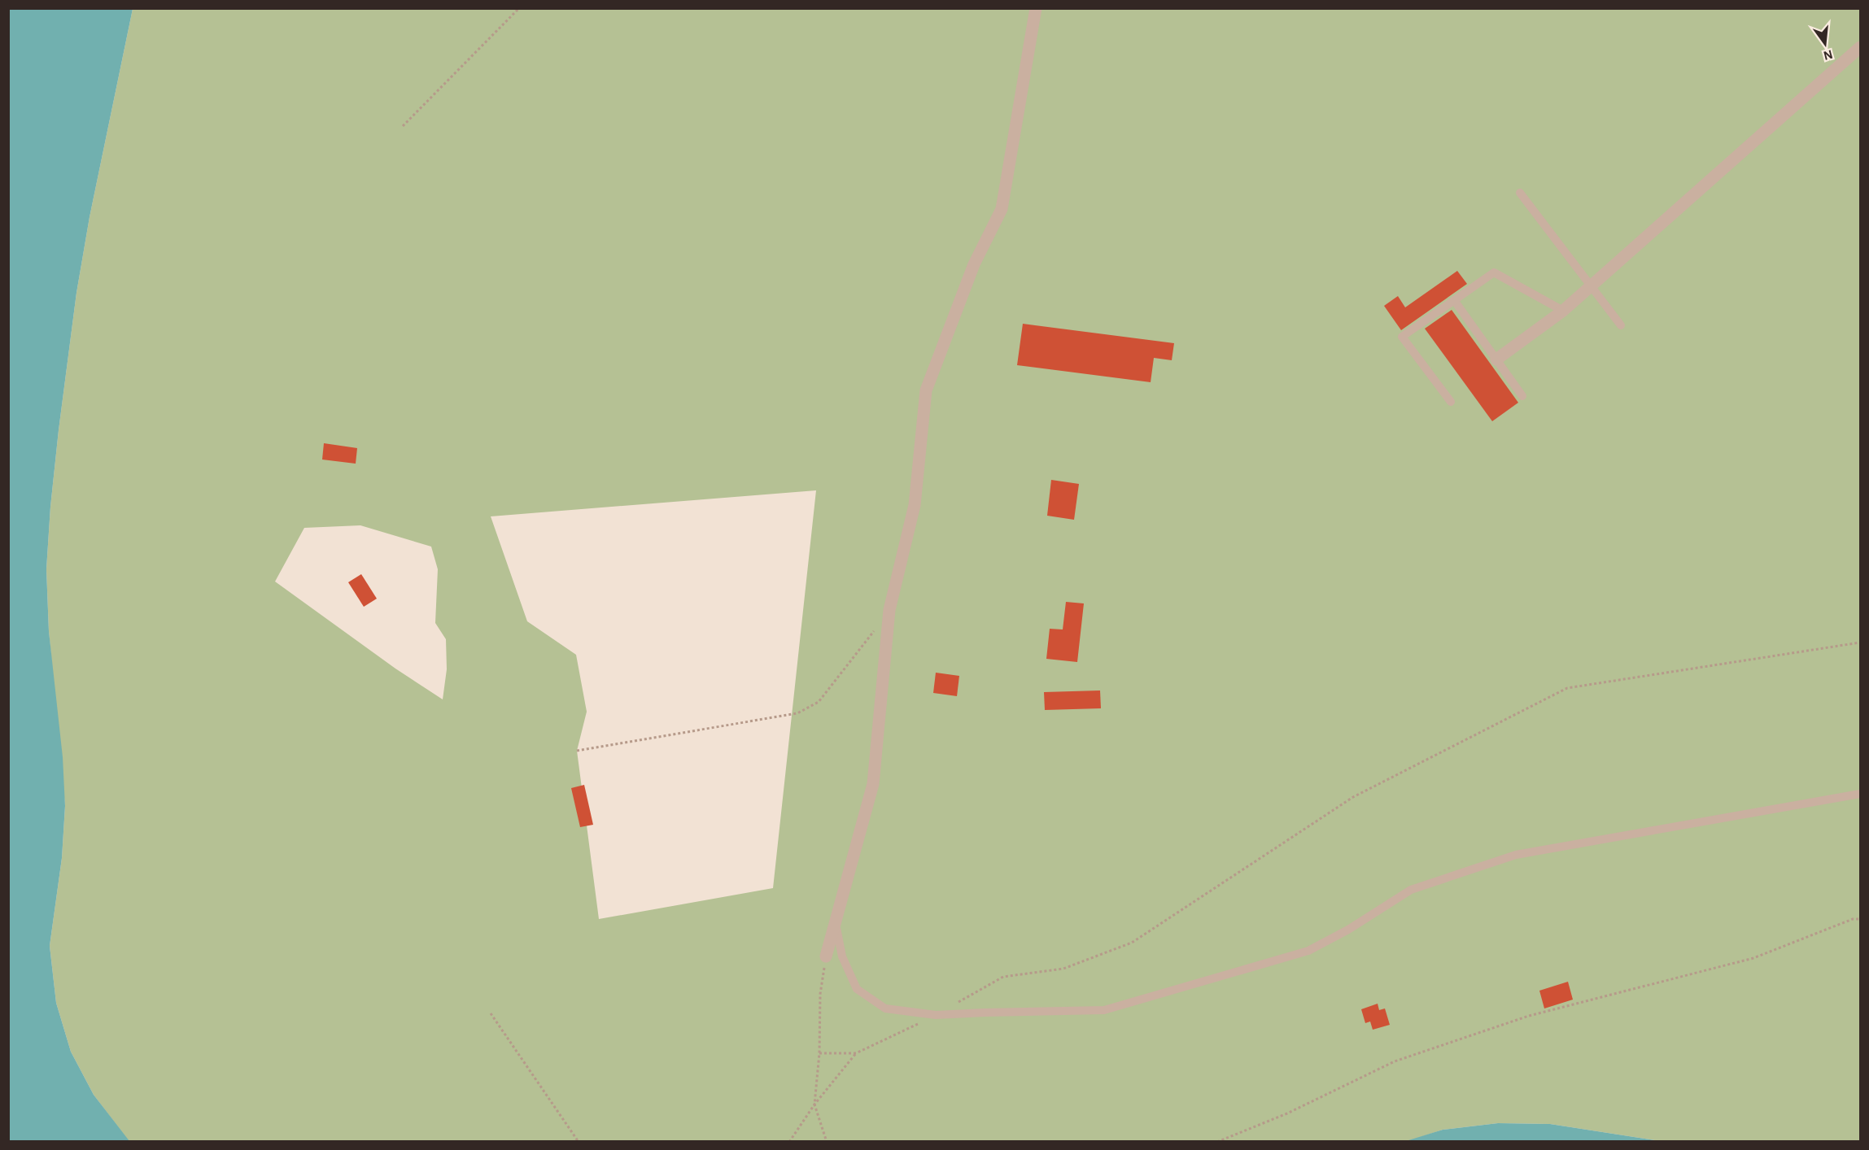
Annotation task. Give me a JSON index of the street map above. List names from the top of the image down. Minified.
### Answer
{"north":"bottom"}
